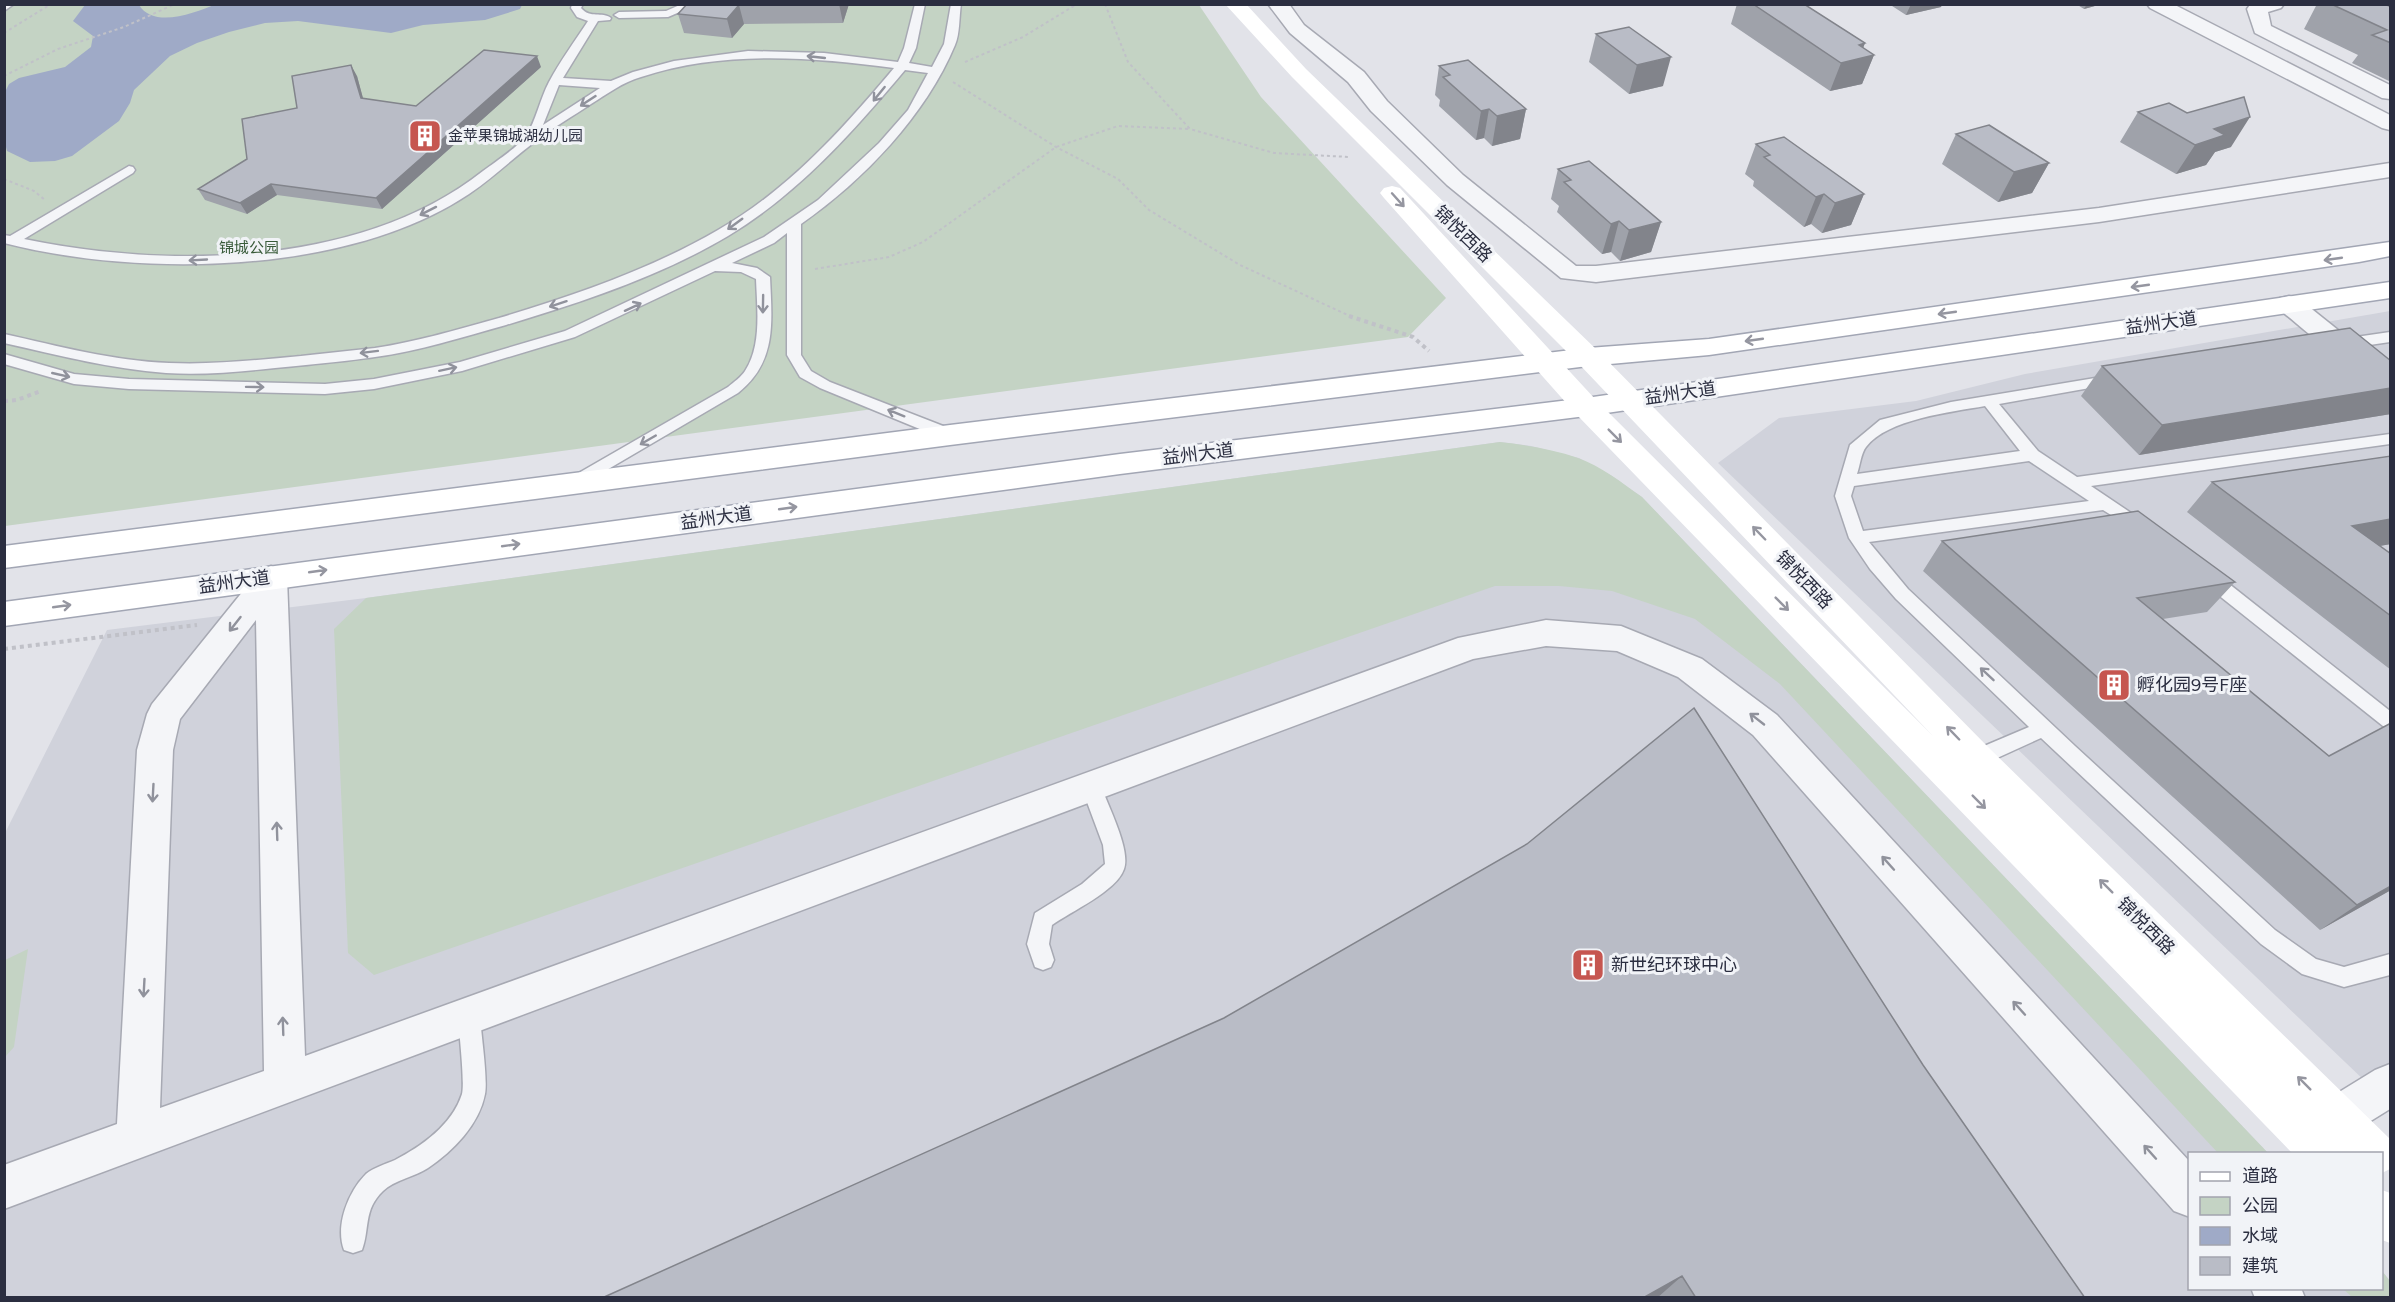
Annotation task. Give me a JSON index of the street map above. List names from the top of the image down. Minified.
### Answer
{"streets":{"main road":["锦悦西路","益州大道"]},"crossings":[["锦悦西路","益州大道"]],"parks":["锦城公园"],"places":{"building":["金苹果锦城湖幼儿园","孵化园9号F座","新世纪环球中心"]},"legend":["道路","公园","水域","建筑"]}
